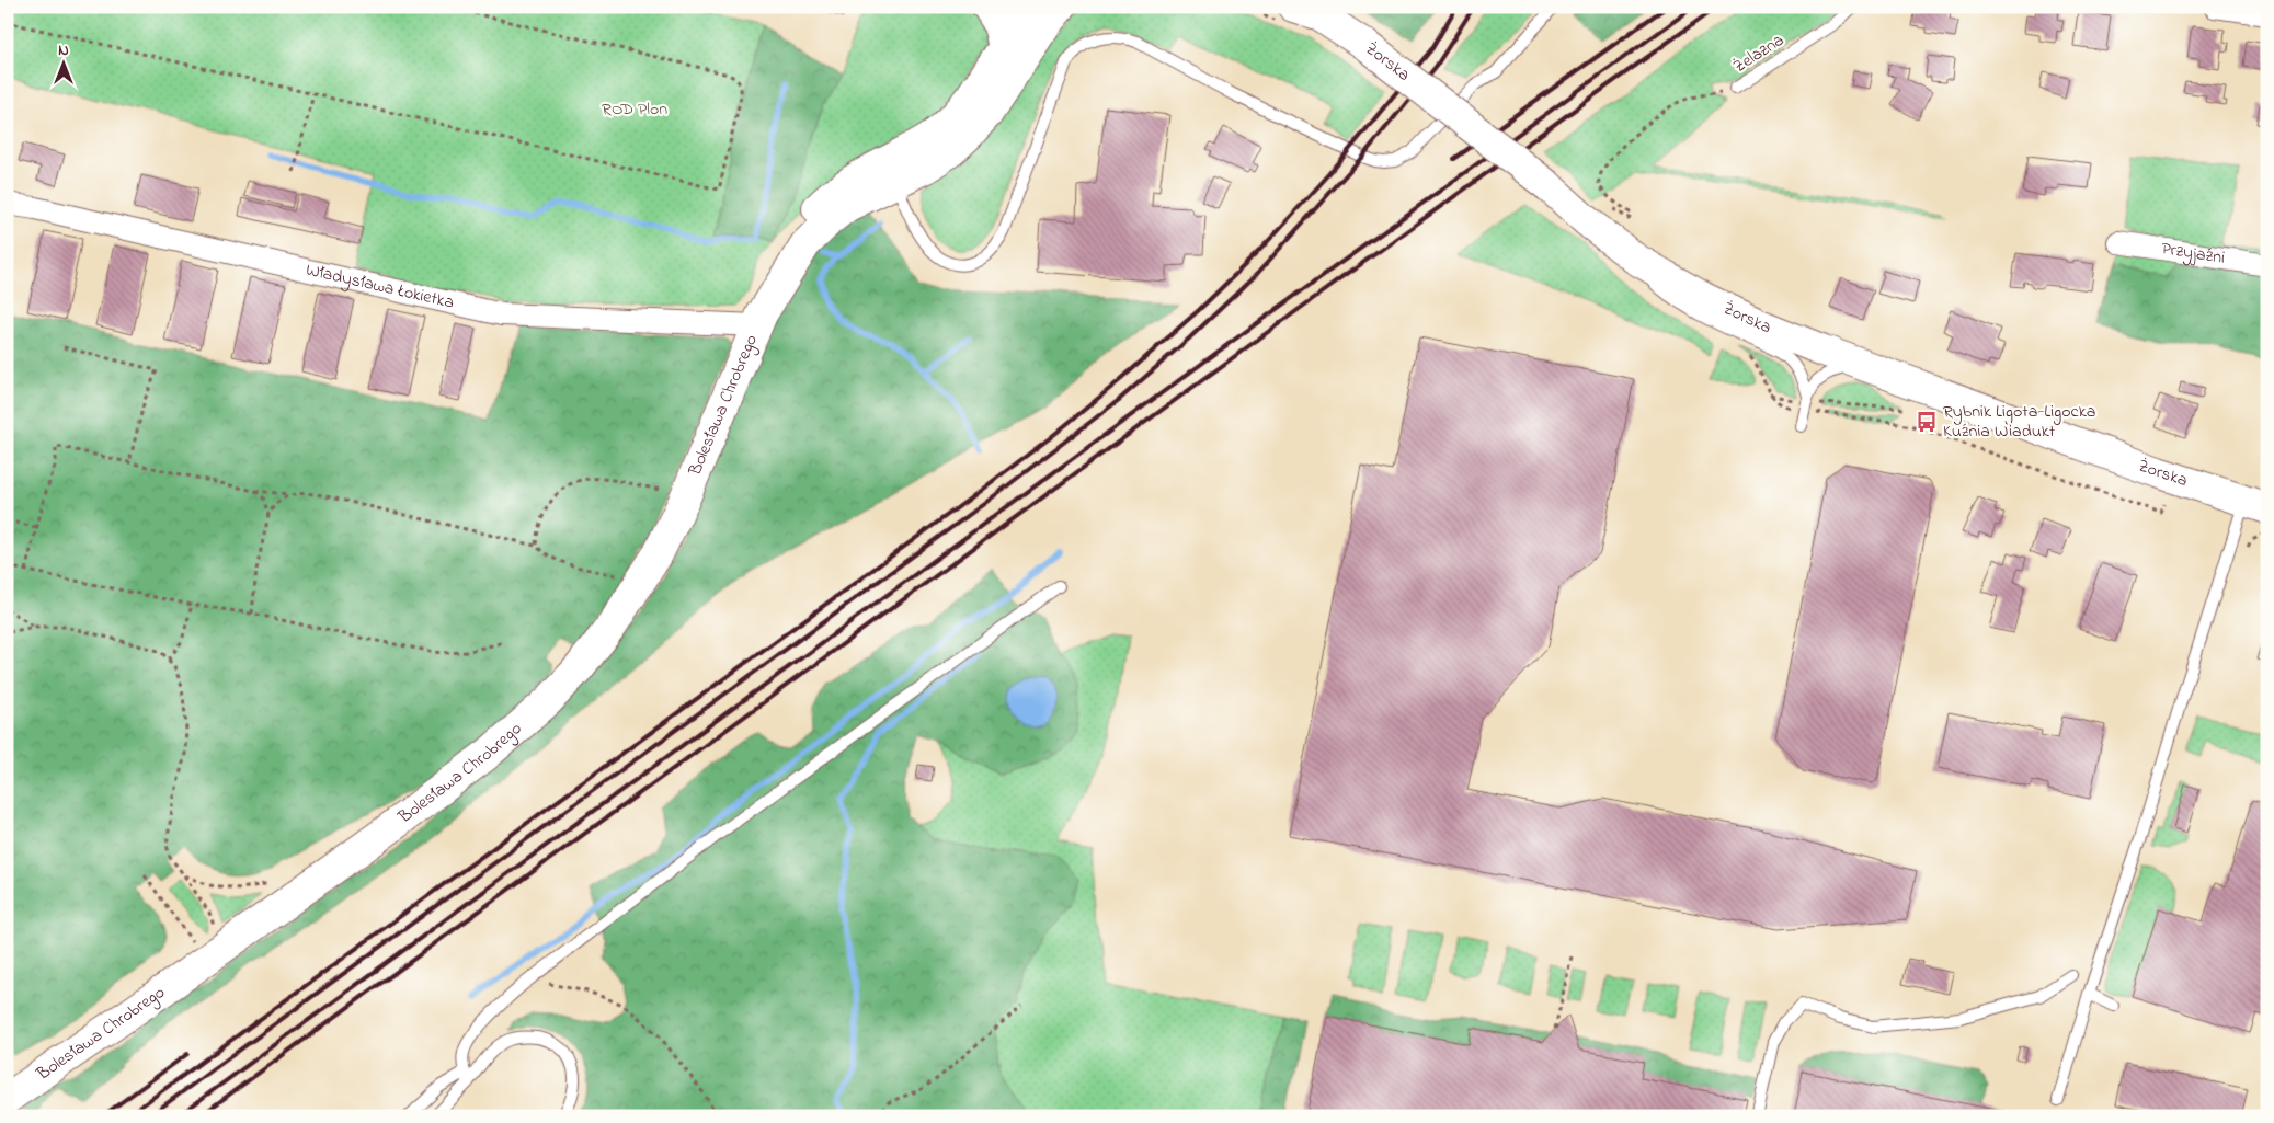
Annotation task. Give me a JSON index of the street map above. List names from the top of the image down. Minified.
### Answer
{"streets":{"street":["Żorska","Przyjaźni","Władysława Łokietka","Bolesława Chrobrego"],"lane":["Żelazna"]},"crossings":[["Władysława Łokietka","Bolesława Chrobrego"]],"parks":["ROD Plon"],"places":{"bus stop":["Rybnik Ligota-Ligocka Kuźnia Wiadukt"]},"north":"top"}
